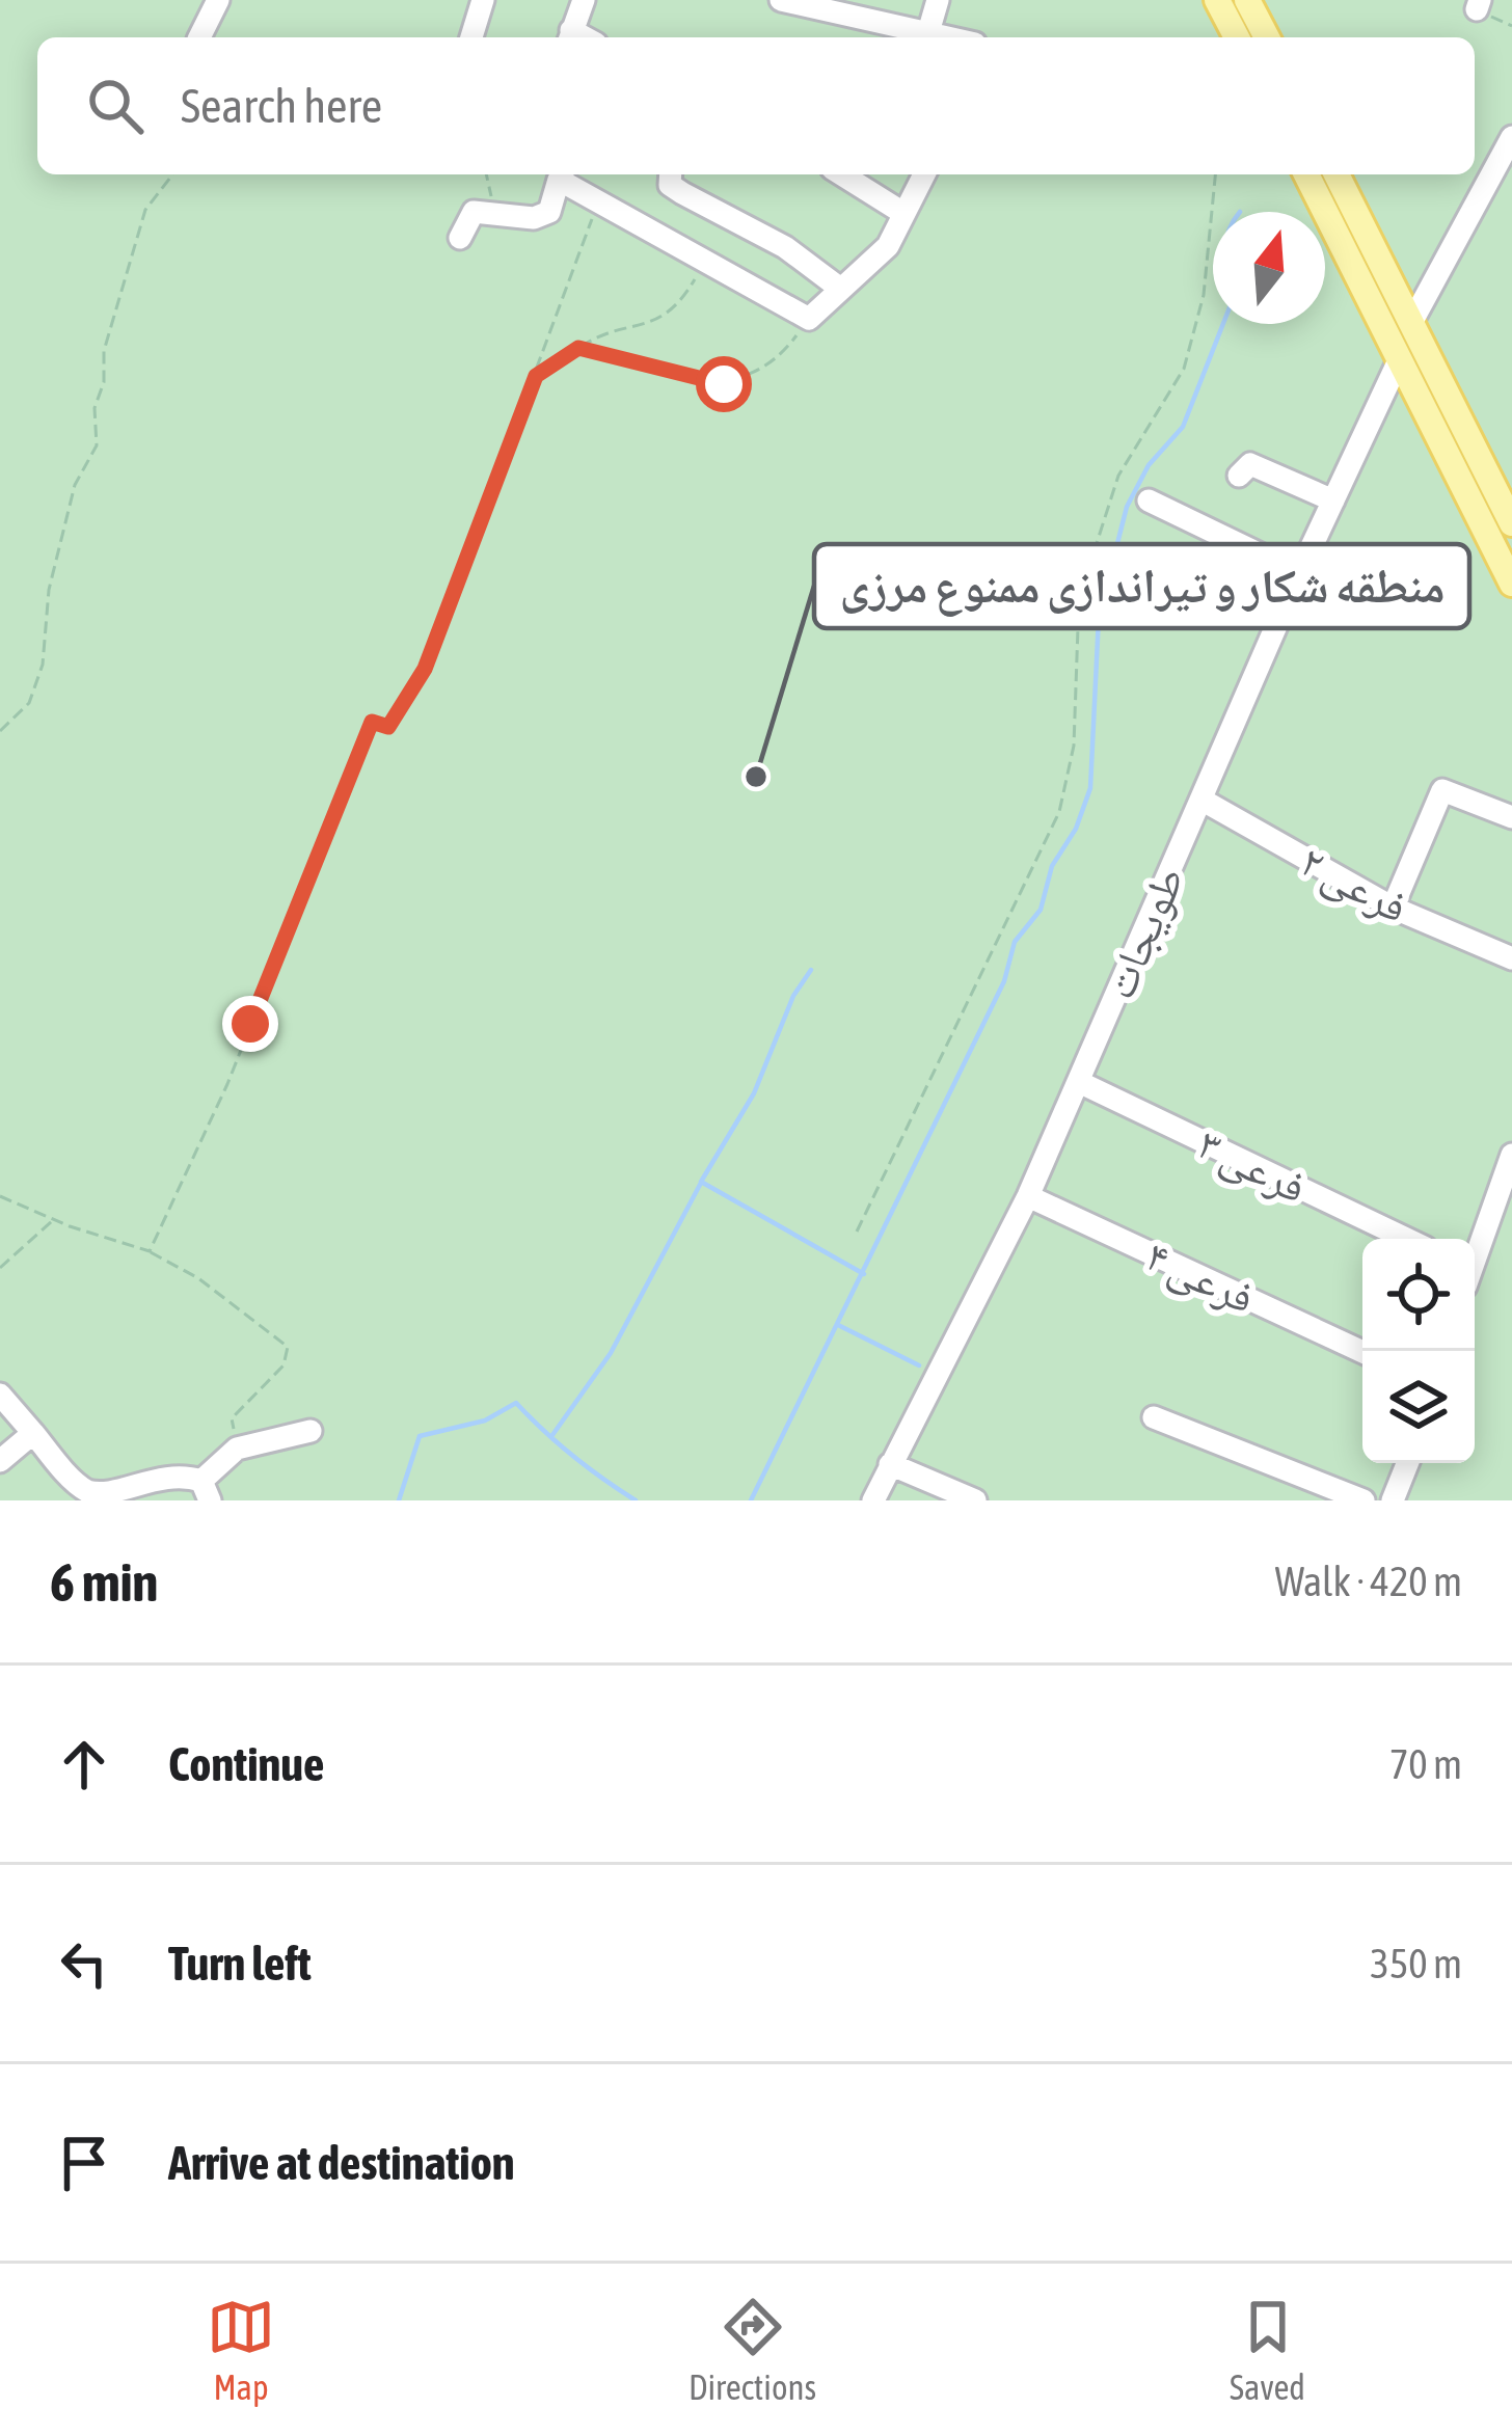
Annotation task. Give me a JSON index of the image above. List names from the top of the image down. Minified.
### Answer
{"streets":{"street":["فرعی ۲","طویجات","فرعی ۳","فرعی ۴"]},"crossings":[["فرعی ۲","طویجات"],["طویجات","فرعی ۳"],["طویجات","فرعی ۴"]],"places":["منطقه شکار و تیراندازی ممنوع مرزی"],"north":"top","page":{"search":"Search here","heading":["6 min","Walk · 420 m"],"list":[["Continue","70 m"],["Turn left","350 m"],"Arrive at destination"],"nav":["Map","Directions","Saved"]}}
